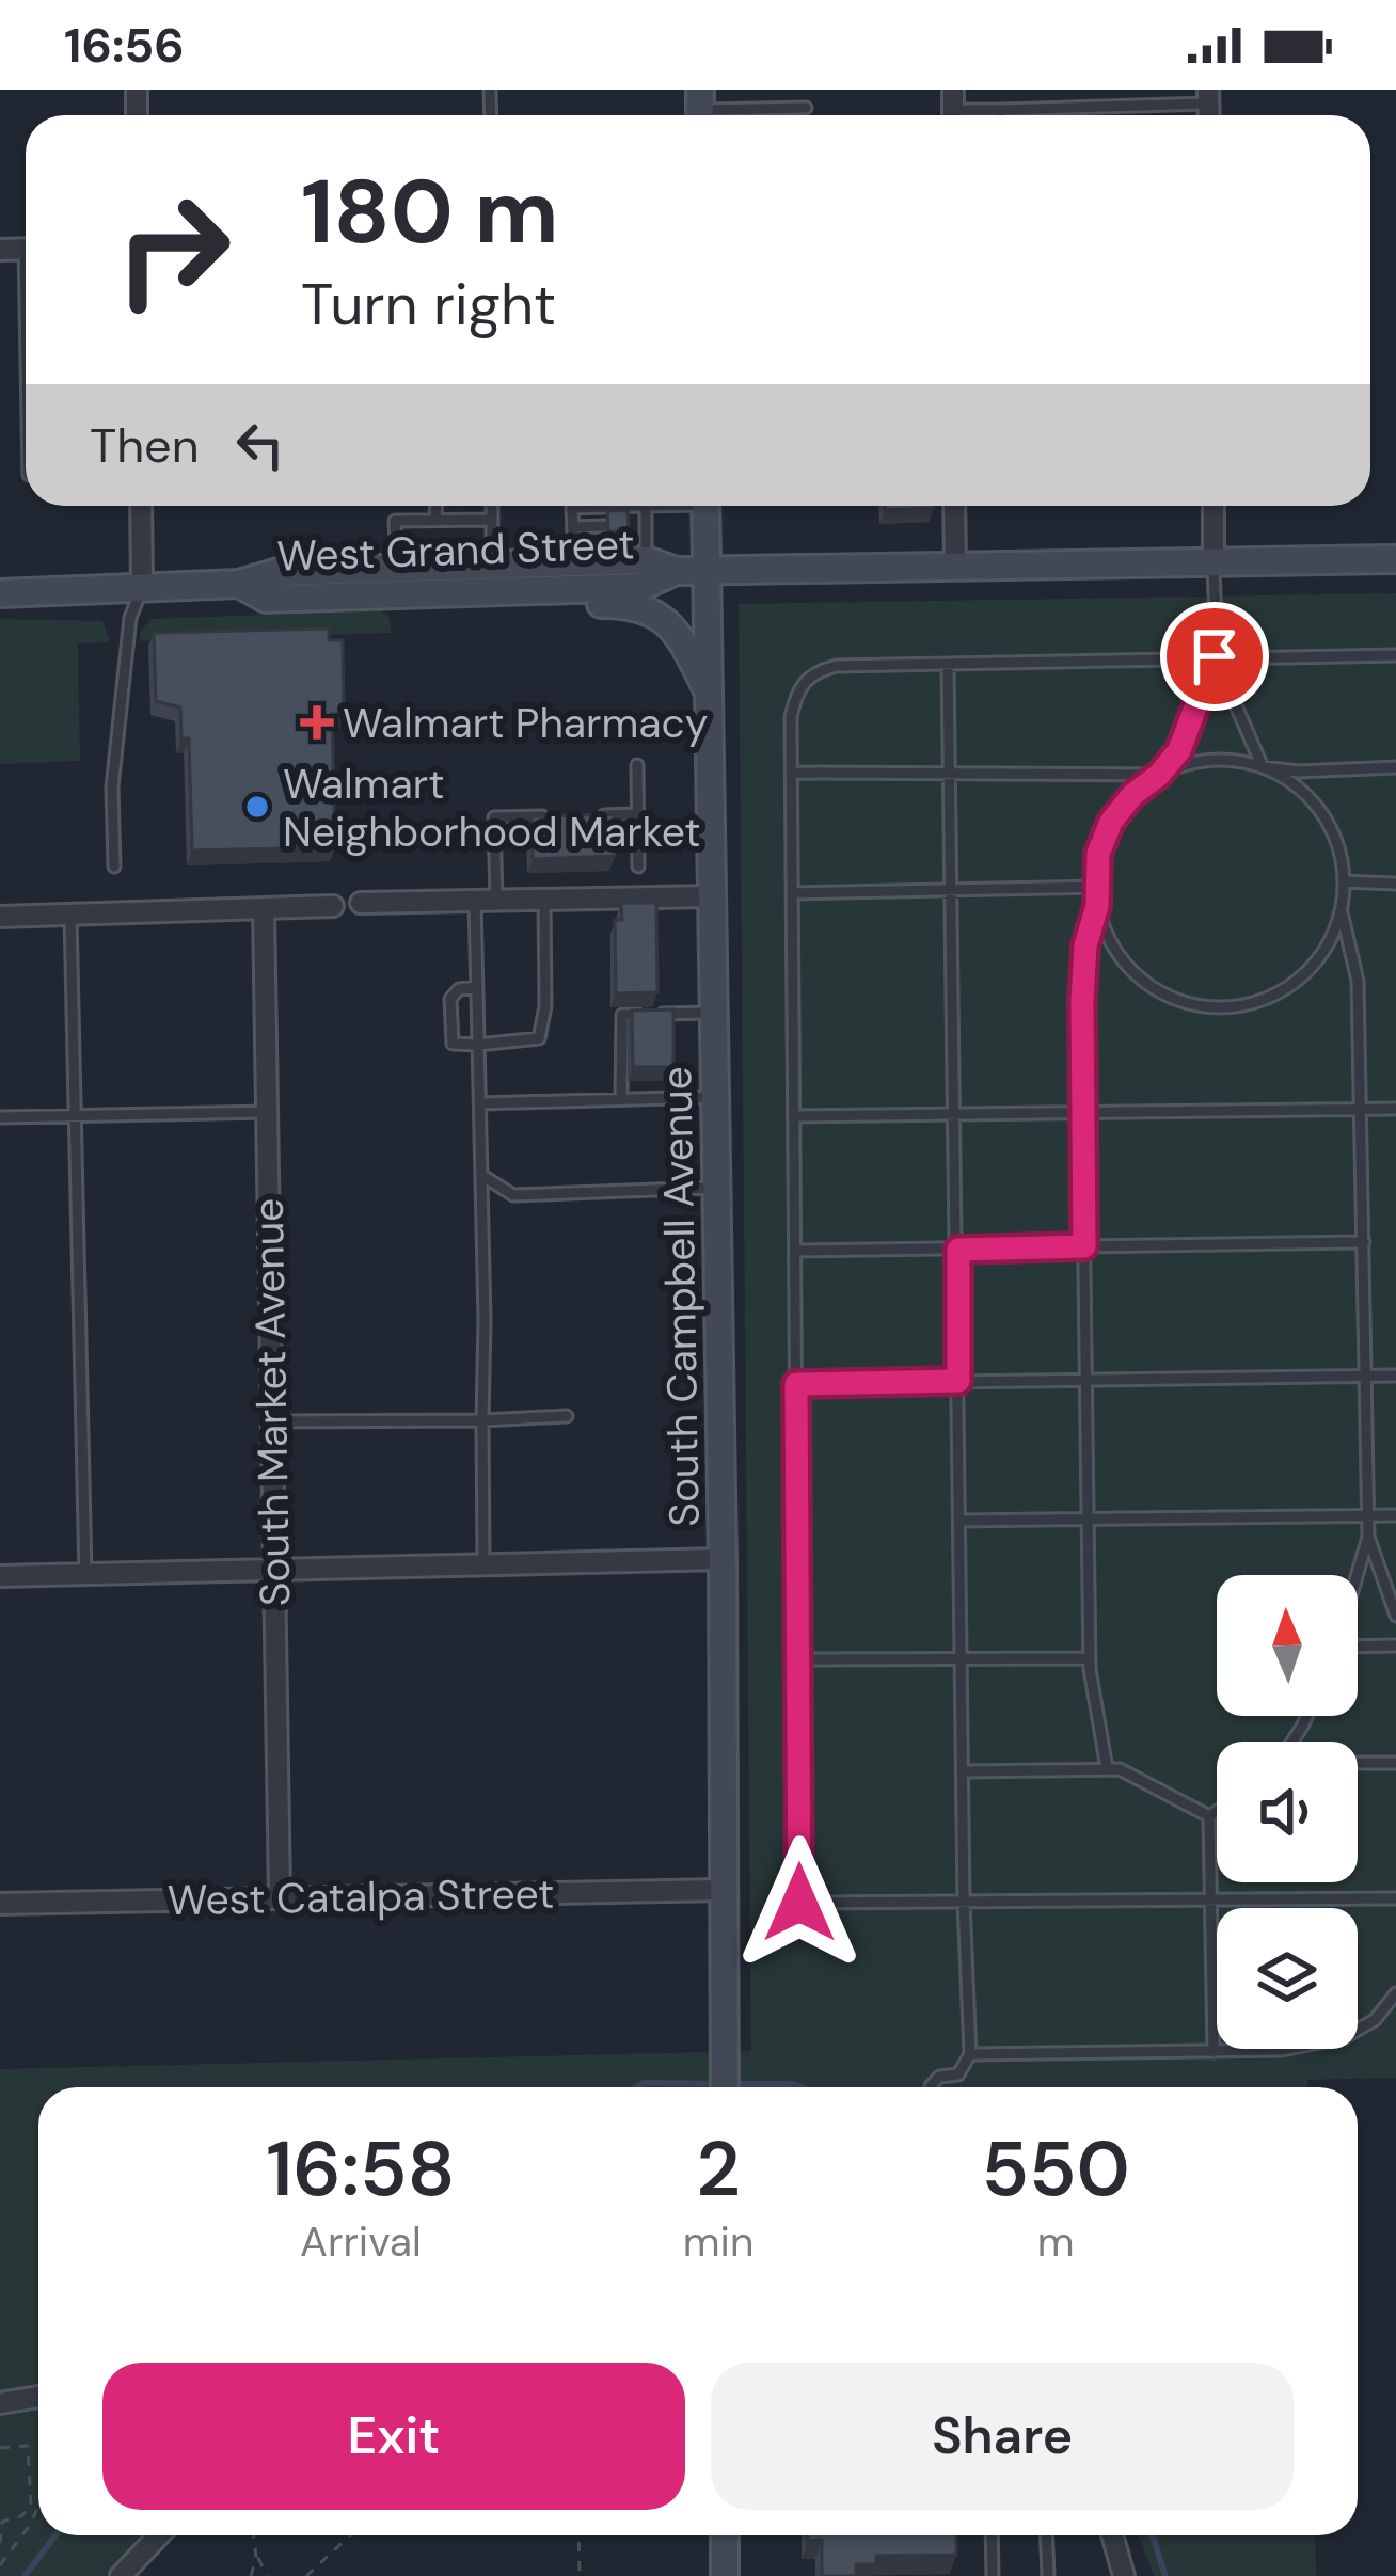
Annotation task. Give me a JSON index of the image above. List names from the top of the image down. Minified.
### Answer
{"streets":{"main road":["West Grand Street","South Campbell Avenue"],"street":["South Market Avenue","West Catalpa Street"]},"crossings":[["West Grand Street","South Campbell Avenue"],["South Campbell Avenue","West Catalpa Street"],["South Market Avenue","West Catalpa Street"]],"places":{"health":["Walmart Pharmacy"],"other":["Walmart Neighborhood Market"]},"north":"top","page":{"status":"16:56","turn":["180 m","Turn right"],"then":"Then","eta":["16:58","Arrival","2","min","550","m"],"buttons":["Exit","Share"]}}
